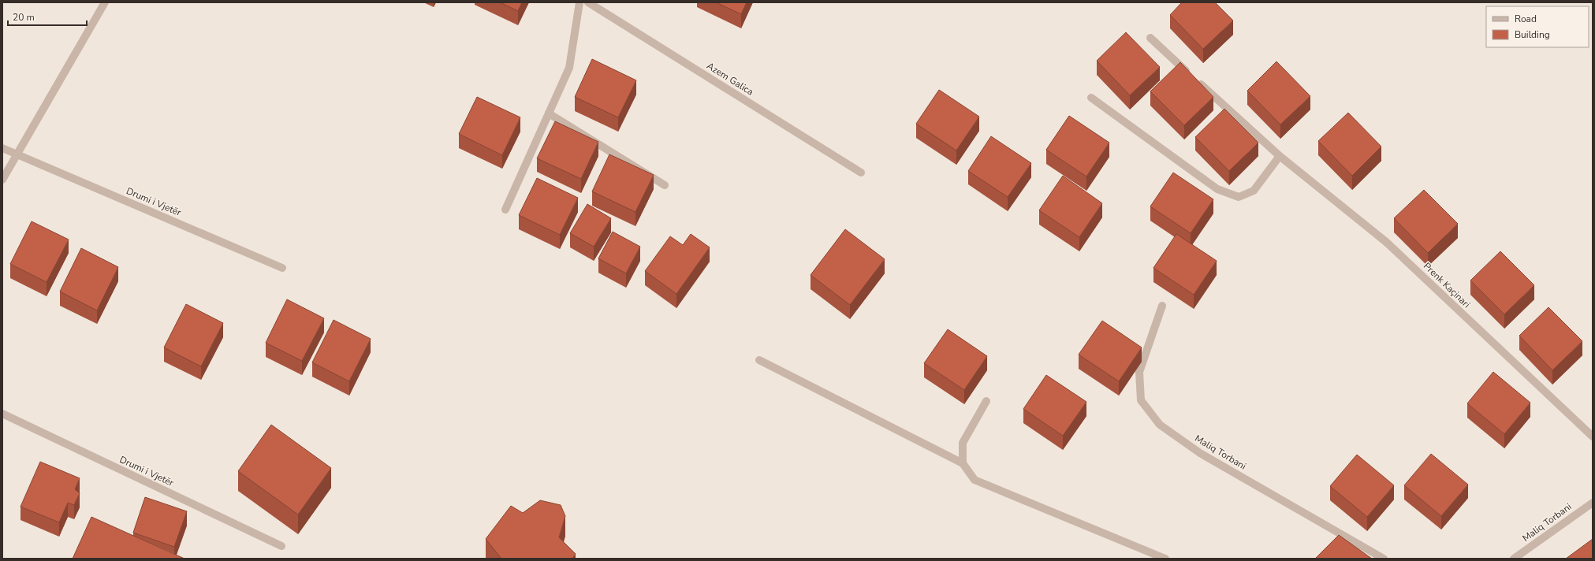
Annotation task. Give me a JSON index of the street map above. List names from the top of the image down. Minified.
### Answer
{"streets":{"street":["Azem Galica","Drumi i Vjetër","Prenk Kaçinari","Maliq Torbani"]},"legend":["Road","Building"],"scale_bar":"20 m"}
